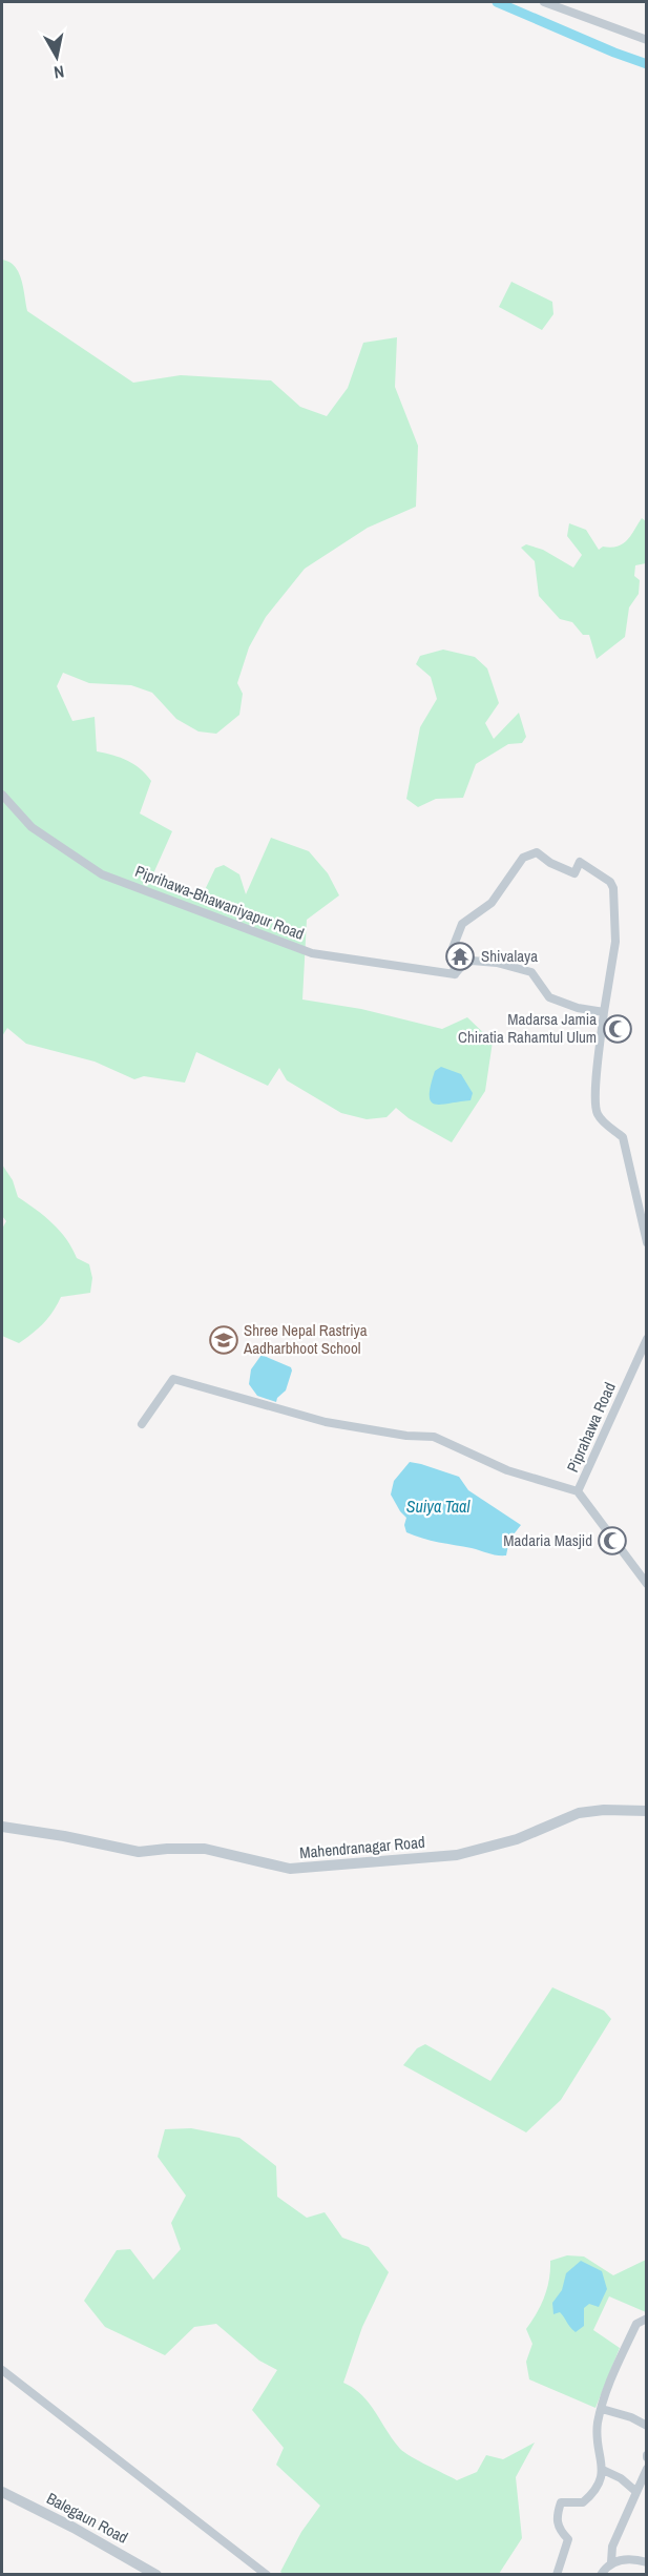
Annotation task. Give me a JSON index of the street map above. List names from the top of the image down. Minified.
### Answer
{"streets":{"street":["Piprihawa-Bhawaniyapur Road","Piprahawa Road","Mahendranagar Road","Balegaun Road"]},"water":["Suiya Taal"],"places":{"temple":["Shivalaya"],"mosque":["Madarsa Jamia Chiratia Rahamtul Ulum","Madaria Masjid"],"school or university":["Shree Nepal Rastriya Aadharbhoot School"]},"north":"bottom"}
